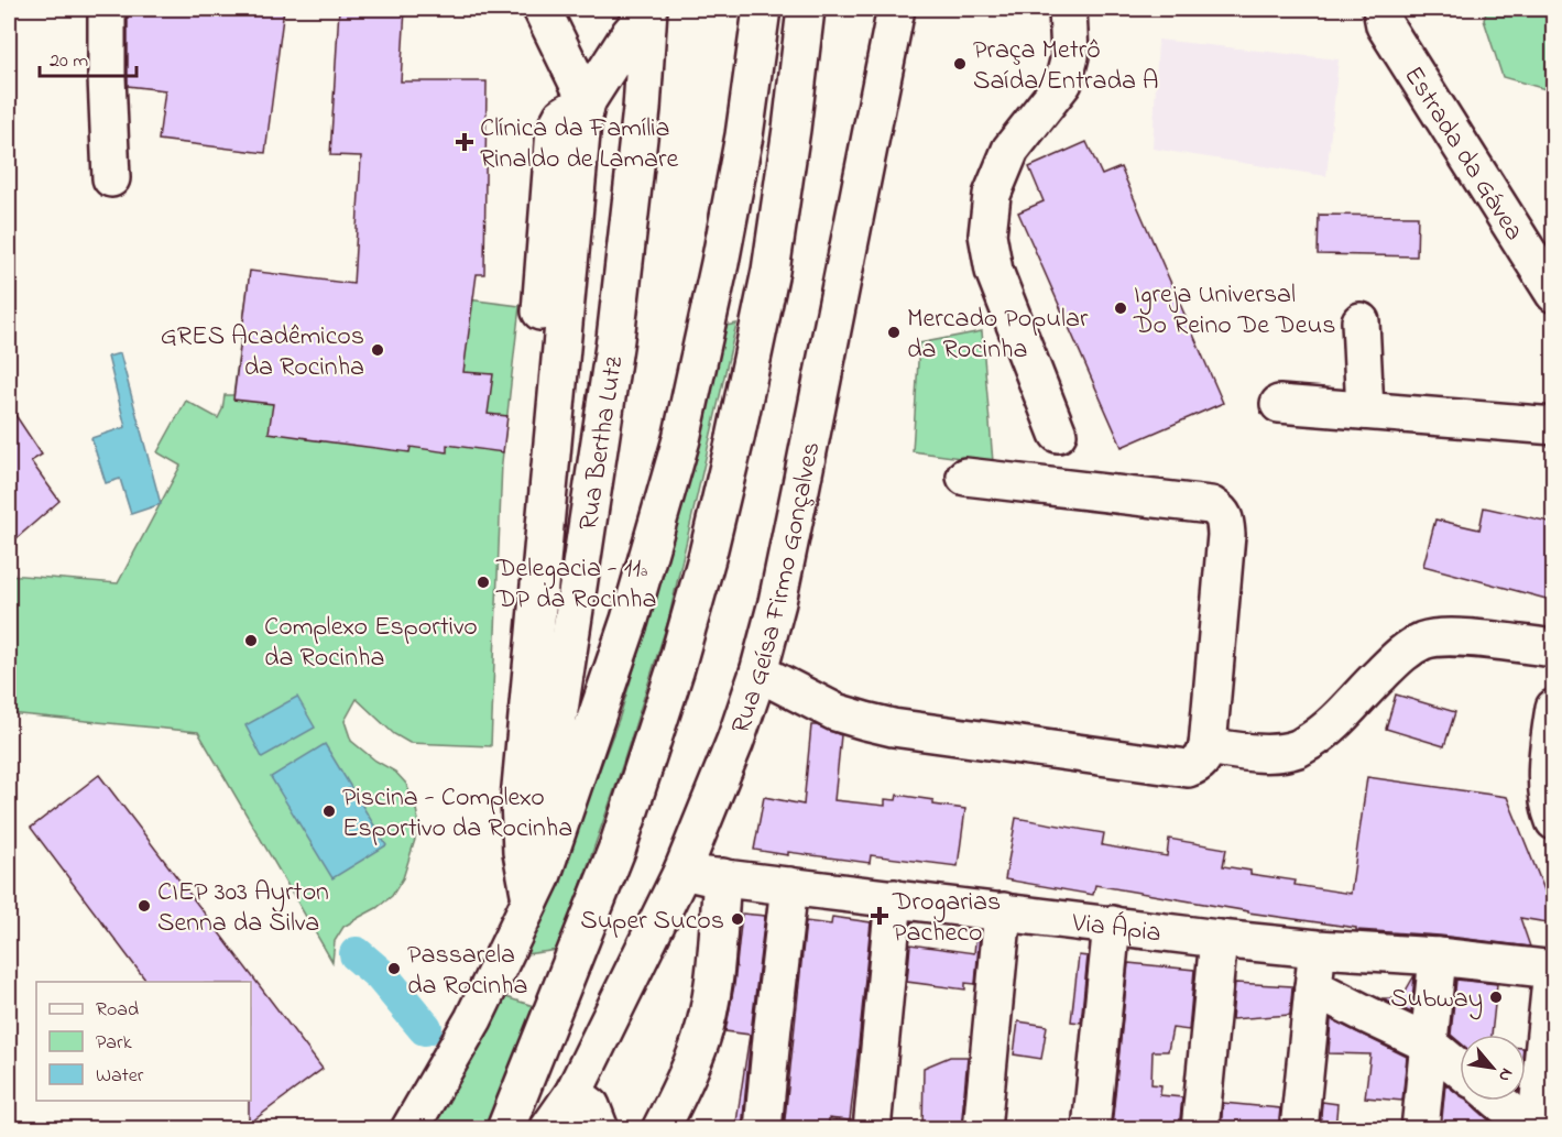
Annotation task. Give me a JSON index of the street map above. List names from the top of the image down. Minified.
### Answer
{"streets":{"main road":["Estrada da Gávea","Rua Bertha Lutz","Rua Geísa Firmo Gonçalves","Via Ápia"]},"crossings":[["Rua Geísa Firmo Gonçalves","Via Ápia"]],"places":{"other":["Praça Metrô Saída/Entrada A","Igreja Universal Do Reino De Deus","Mercado Popular da Rocinha","GRES Acadêmicos da Rocinha","Delegacia - 11ª DP da Rocinha","Complexo Esportivo da Rocinha","Piscina - Complexo Esportivo da Rocinha","CIEP 303 Ayrton Senna da Silva","Super Sucos","Passarela da Rocinha","Subway"],"health":["Clínica da Família Rinaldo de Lamare","Drogarias Pacheco"]},"legend":["Road","Park","Water"],"scale_bar":"20 m","north":"bottom right"}
